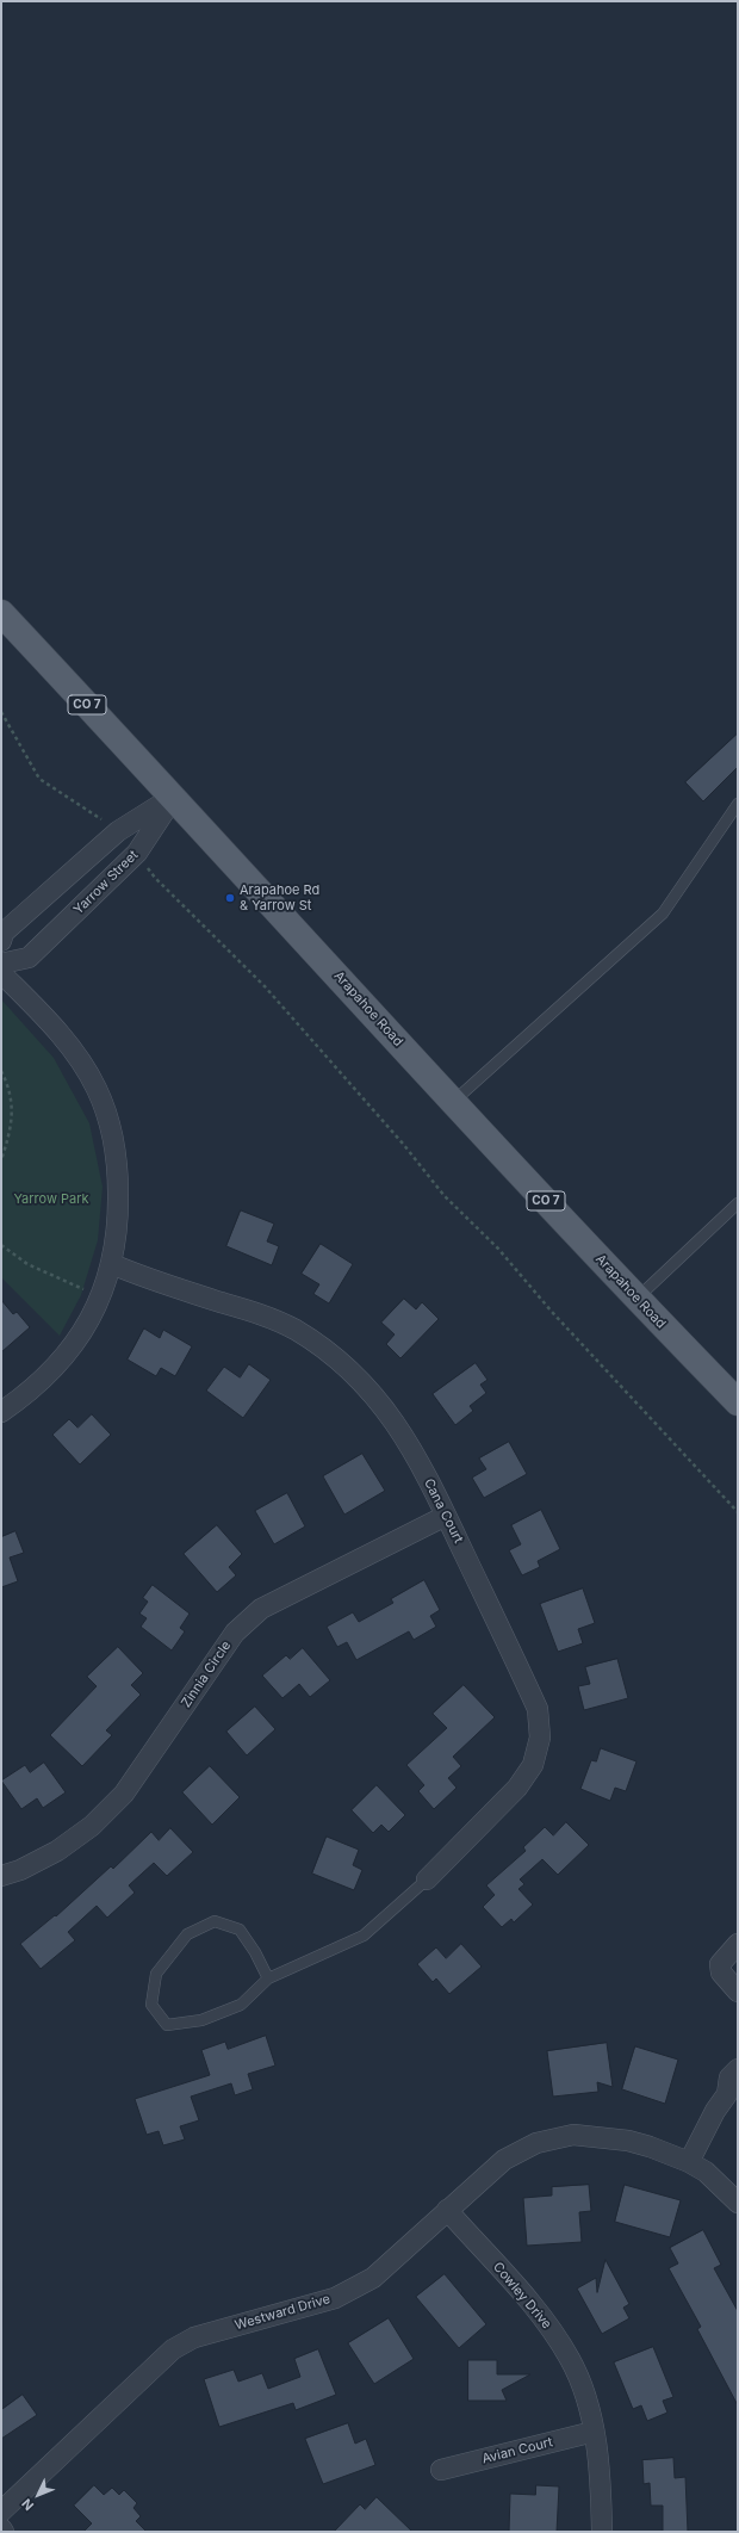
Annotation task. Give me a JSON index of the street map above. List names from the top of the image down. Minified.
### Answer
{"streets":{"main road":["CO 7","Arapahoe Road"],"street":["Yarrow Street","Cana Court","Zinnia Circle","Cowley Drive","Westward Drive","Avian Court"]},"crossings":[["Yarrow Street","Arapahoe Road"],["Cana Court","Zinnia Circle"],["Cowley Drive","Westward Drive"],["Cowley Drive","Avian Court"]],"parks":["Yarrow Park"],"places":["Arapahoe Rd & Yarrow St"],"north":"bottom left"}
